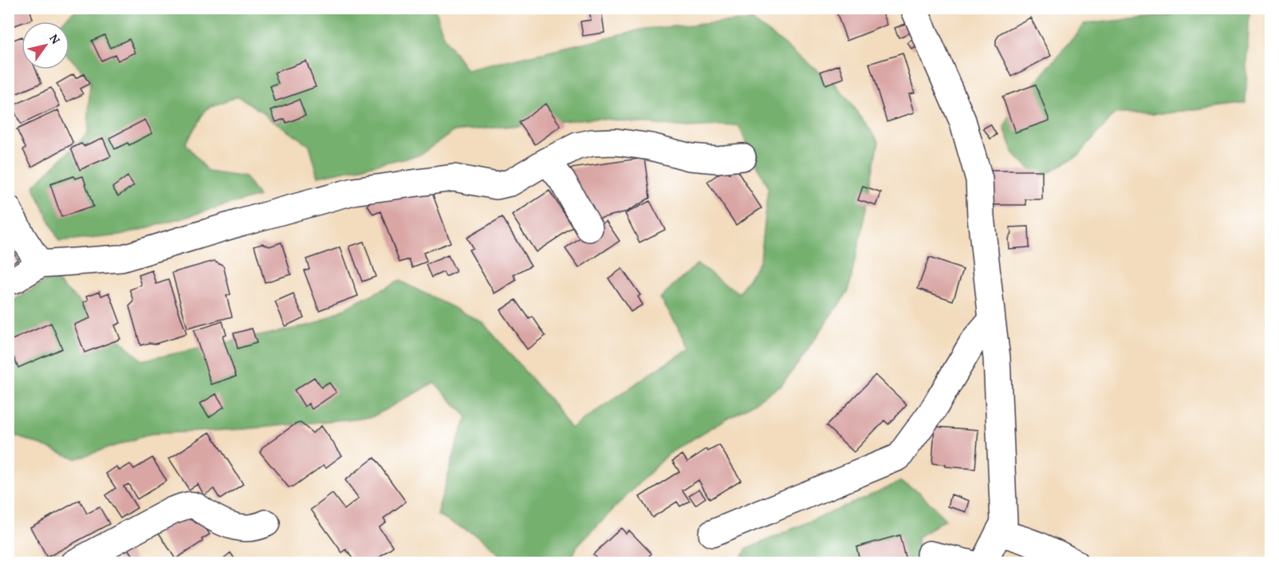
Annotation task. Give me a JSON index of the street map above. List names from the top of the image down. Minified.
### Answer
{"north":"top right"}
